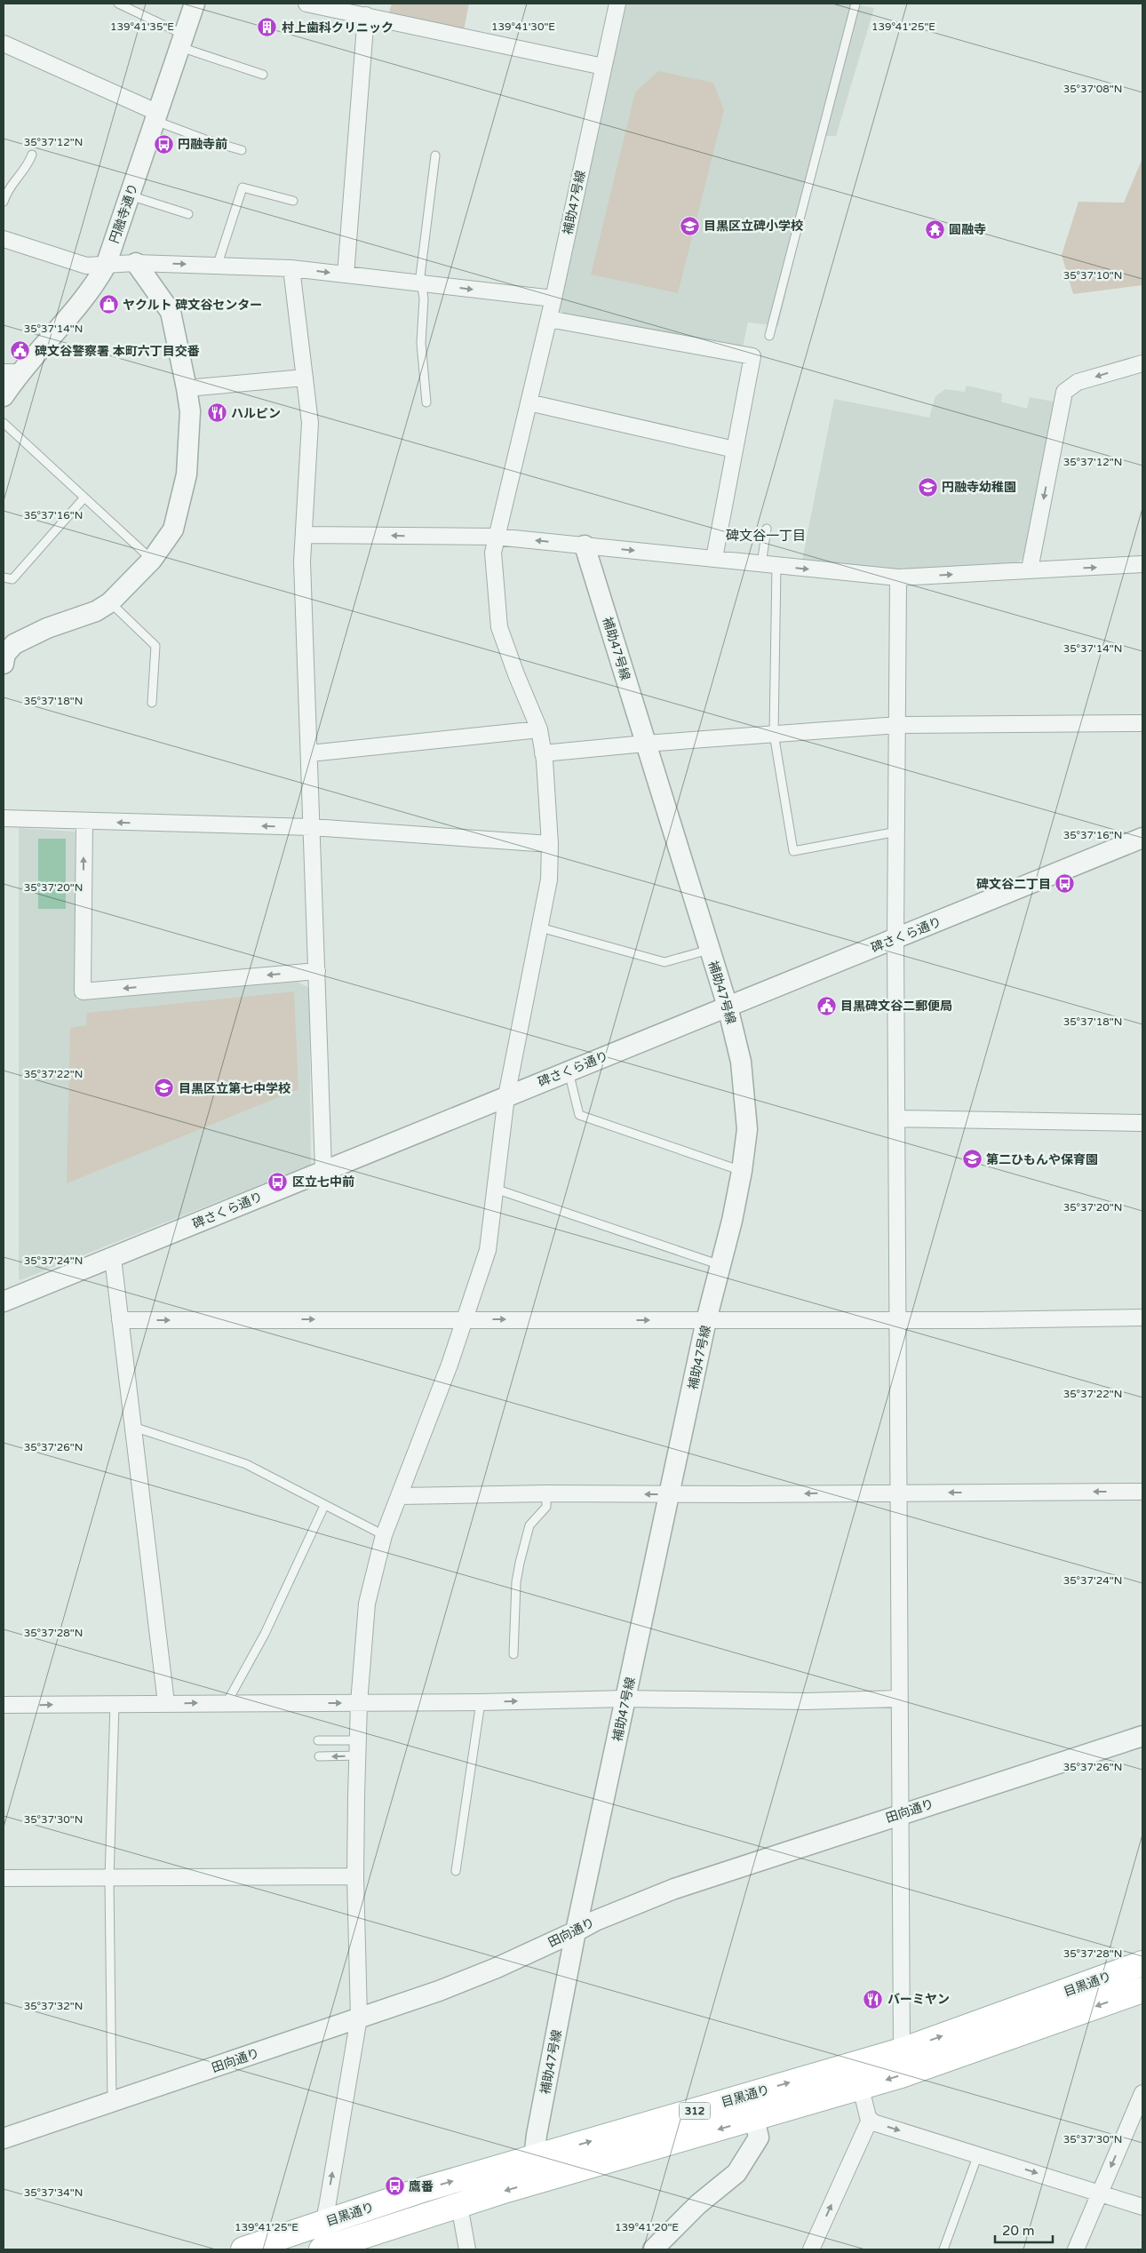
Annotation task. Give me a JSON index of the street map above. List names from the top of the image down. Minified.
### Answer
{"streets":{"main road":["目黒通り","312"],"street":["補助47号線","円融寺通り","碑さくら通り","田向通り"]},"crossings":[["補助47号線","碑さくら通り"],["補助47号線","田向通り"],["補助47号線","目黒通り"]],"districts":["碑文谷一丁目"],"places":{"building":["村上歯科クリニック"],"bus stop":["円融寺前","碑文谷二丁目","区立七中前","鷹番"],"school or university":["目黒区立碑小学校","円融寺幼稚園","目黒区立第七中学校","第二ひもんや保育園"],"temple":["圓融寺"],"shop":["ヤクルト 碑文谷センター"],"public building":["碑文谷警察署 本町六丁目交番","目黒碑文谷二郵便局"],"restaurant":["ハルピン","バーミヤン"]},"scale_bar":"20 m","coordinates":["139°41'35\"E","139°41'30\"E","139°41'25\"E","35°37'08\"N","35°37'12\"N","35°37'10\"N","35°37'14\"N","35°37'16\"N","35°37'18\"N","35°37'20\"N","35°37'22\"N","35°37'24\"N","35°37'26\"N","35°37'28\"N","35°37'30\"N","35°37'32\"N","35°37'34\"N","139°41'20\"E"]}
